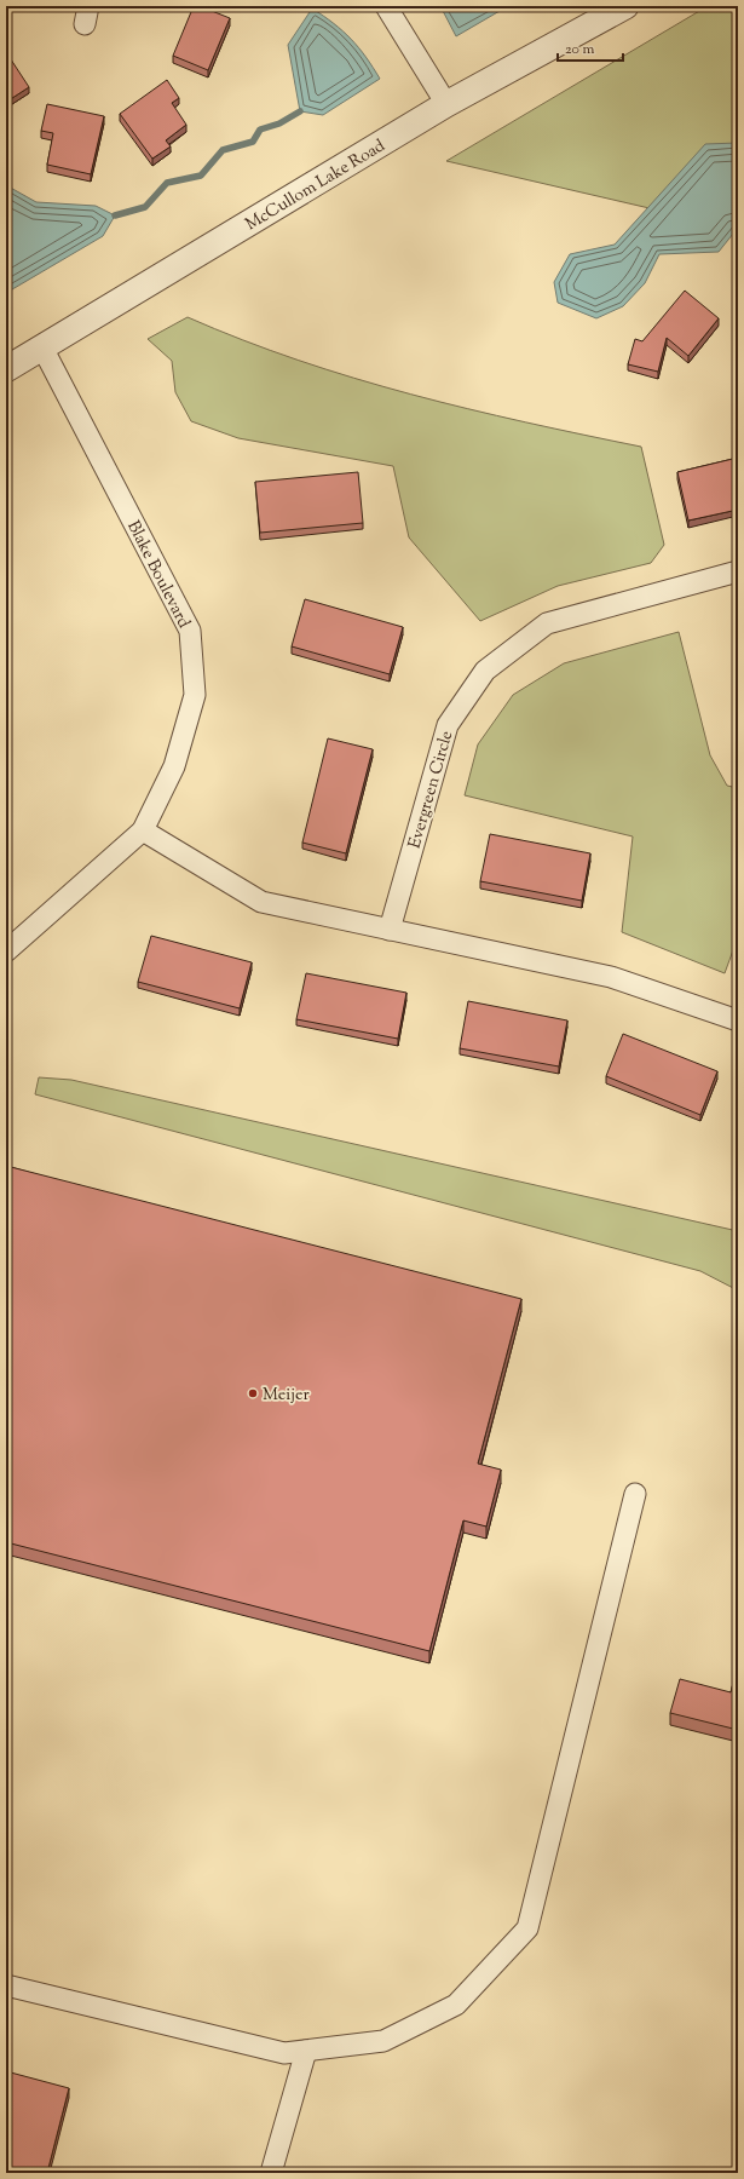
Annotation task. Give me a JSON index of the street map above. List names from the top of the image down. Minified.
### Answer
{"streets":{"street":["McCullom Lake Road","Blake Boulevard","Evergreen Circle"]},"crossings":[["McCullom Lake Road","Blake Boulevard"]],"places":["Meijer"],"scale_bar":"20 m"}
